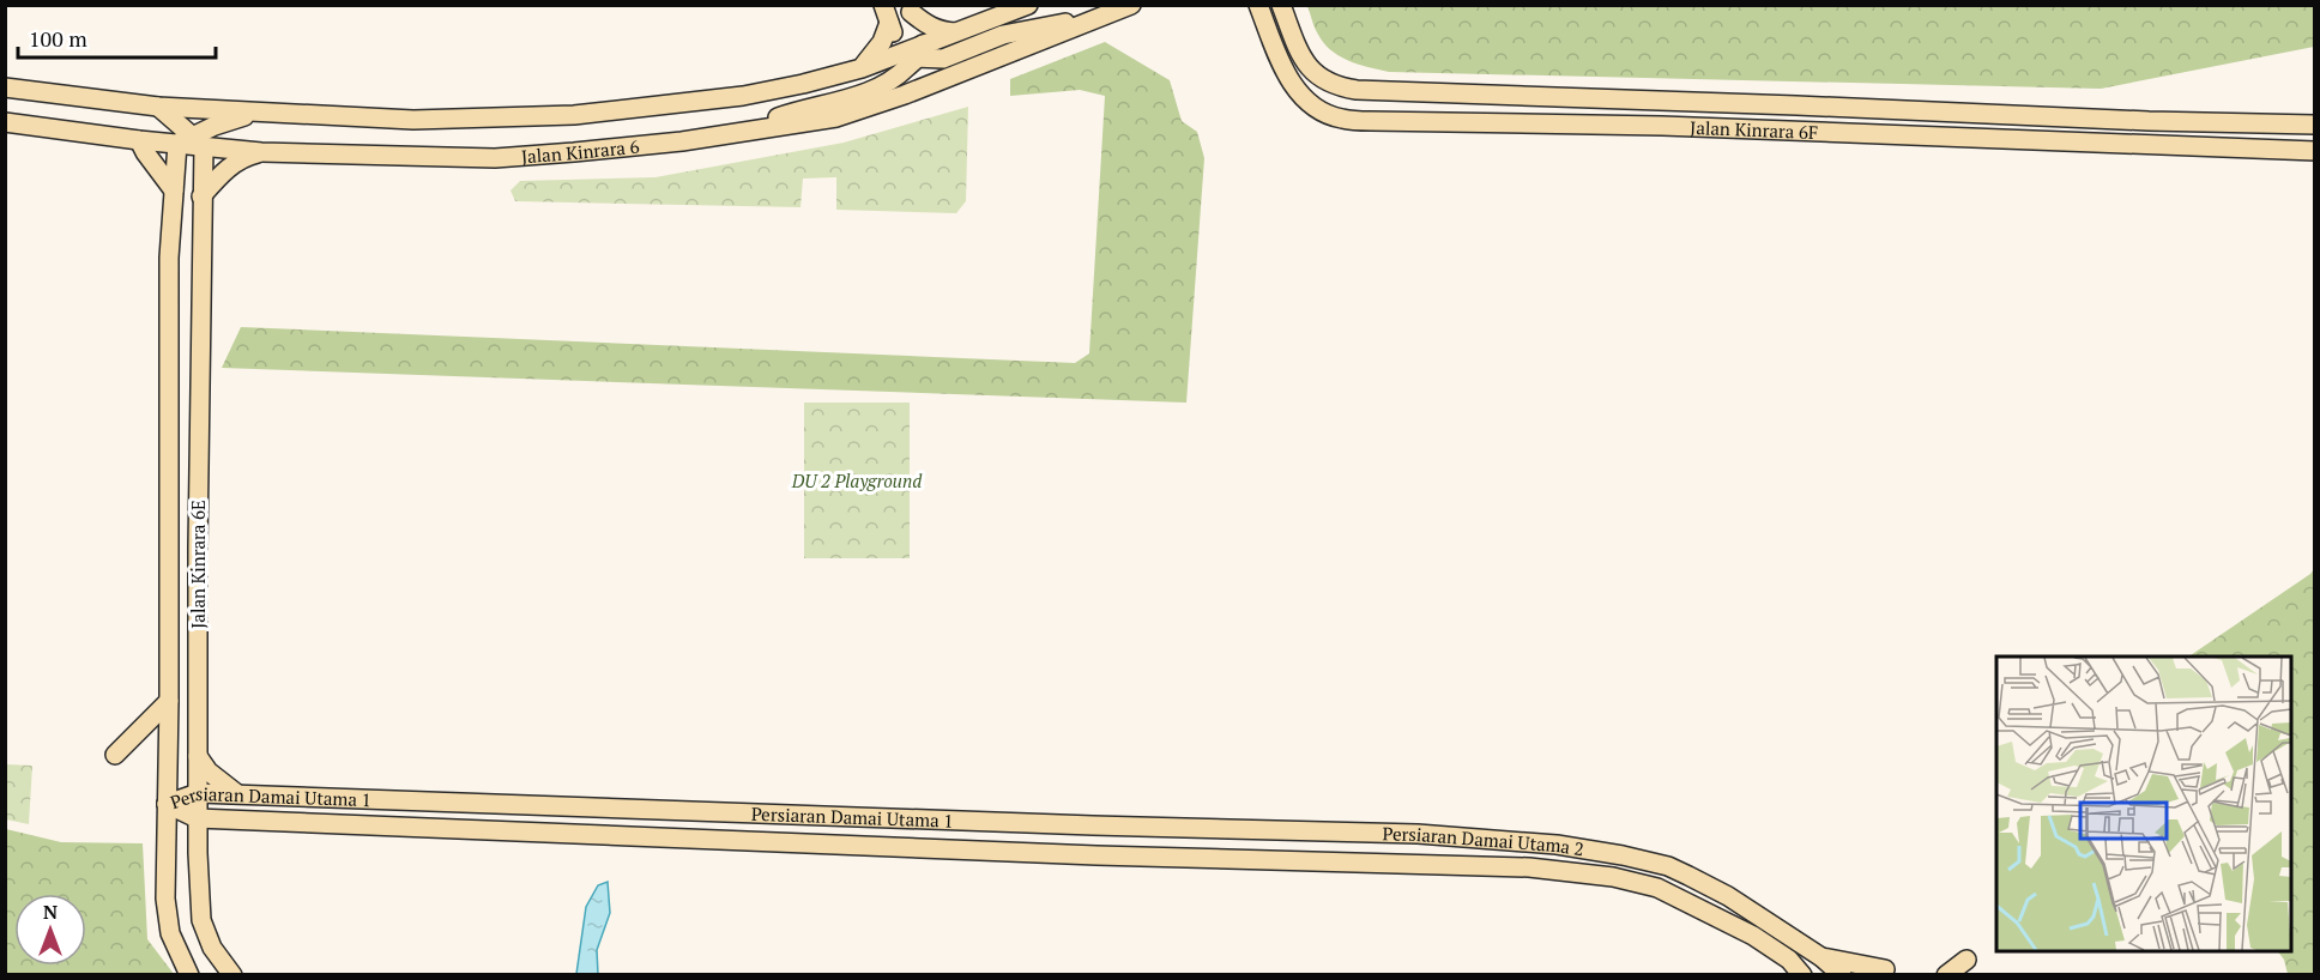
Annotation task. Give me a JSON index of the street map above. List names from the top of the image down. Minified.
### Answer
{"streets":{"street":["Jalan Kinrara 6F","Jalan Kinrara 6","Jalan Kinrara 6E","Persiaran Damai Utama 1","Persiaran Damai Utama 2"]},"crossings":[["Jalan Kinrara 6","Jalan Kinrara 6E"],["Jalan Kinrara 6E","Persiaran Damai Utama 1"],["Persiaran Damai Utama 1","Persiaran Damai Utama 2"]],"parks":["DU 2 Playground"],"scale_bar":"100 m","north":"top"}
